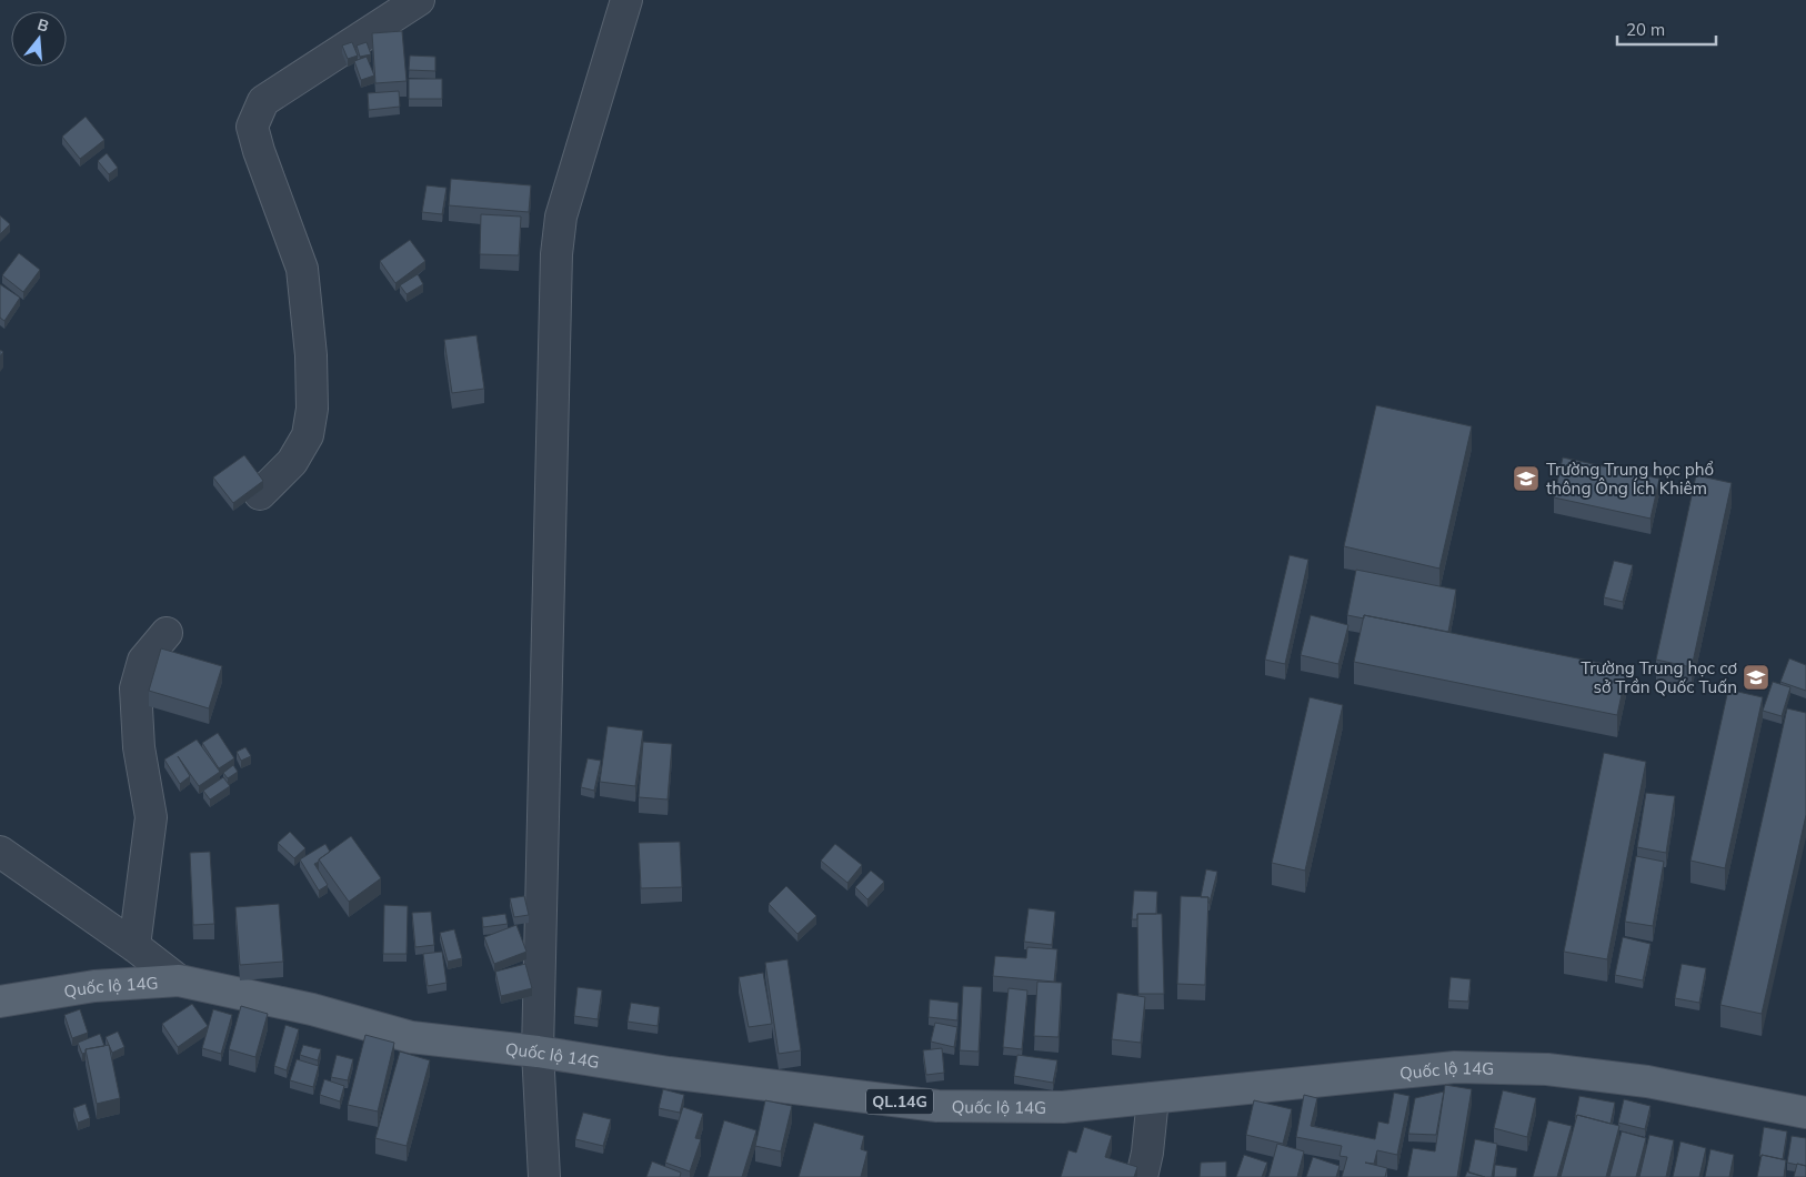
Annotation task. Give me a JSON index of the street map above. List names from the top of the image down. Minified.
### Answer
{"streets":{"main road":["Quốc lộ 14G","QL.14G"]},"places":{"school or university":["Trường Trung học phổ thông Ông Ích Khiêm","Trường Trung học cơ sở Trần Quốc Tuấn"]},"scale_bar":"20 m","north":"top"}
